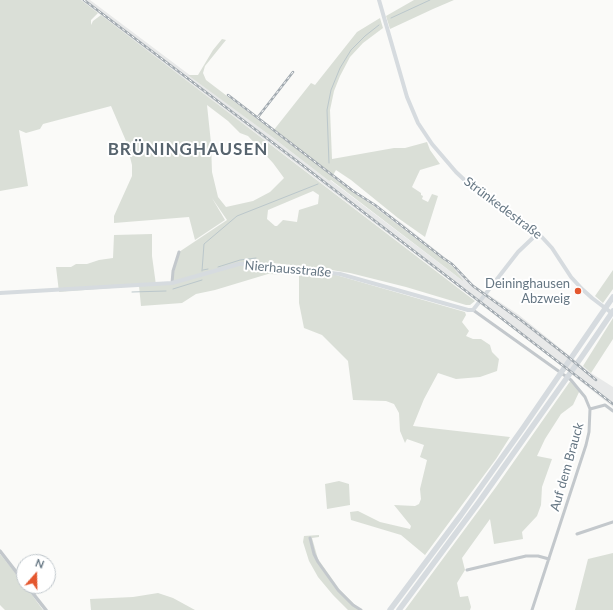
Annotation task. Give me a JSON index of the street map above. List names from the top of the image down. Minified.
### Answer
{"streets":{"main road":["Strünkedestraße","Nierhausstraße"],"street":["Auf dem Brauck"]},"crossings":[["Nierhausstraße","Auf dem Brauck"]],"districts":["BRÜNINGHAUSEN"],"places":["Deininghausen Abzweig"],"north":"top"}
